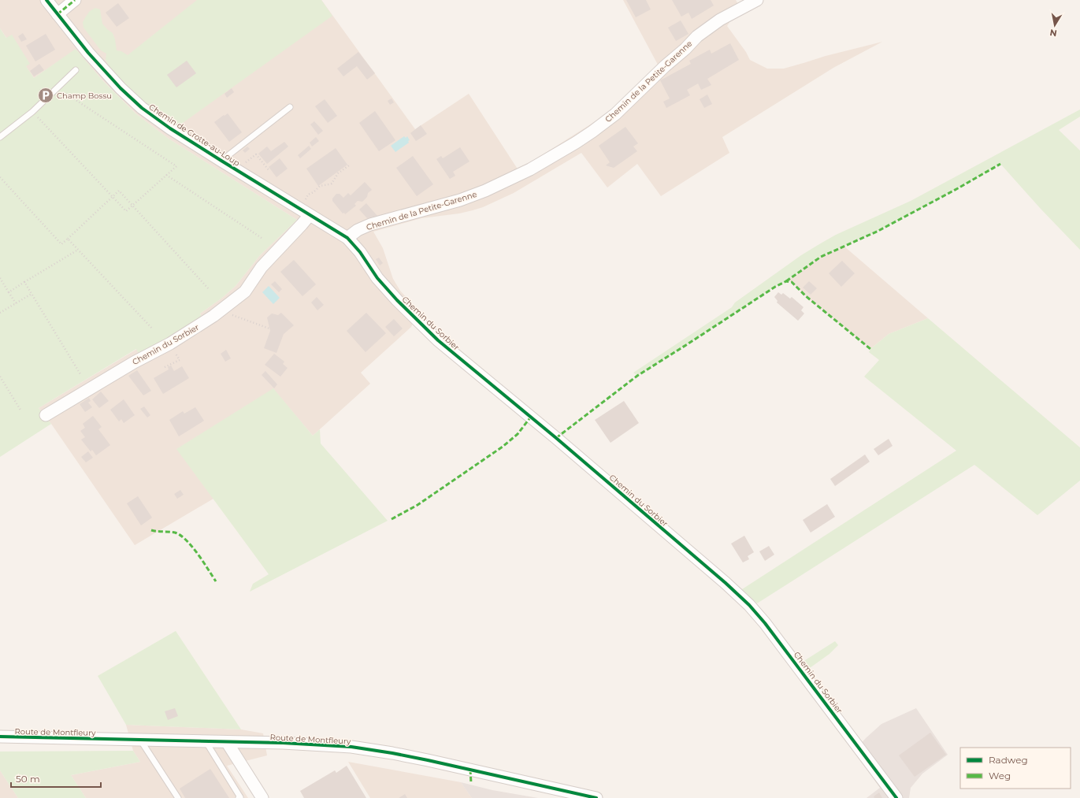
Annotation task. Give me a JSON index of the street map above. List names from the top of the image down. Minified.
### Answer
{"streets":{"street":["Chemin de la Petite-Garenne","Chemin de Crotte-au-Loup","Chemin du Sorbier","Route de Montfleury"]},"crossings":[["Chemin de la Petite-Garenne","Chemin de Crotte-au-Loup"],["Chemin de la Petite-Garenne","Chemin du Sorbier"],["Chemin de Crotte-au-Loup","Chemin du Sorbier"]],"places":{"parking":["Champ Bossu"]},"legend":["Radweg","Weg"],"scale_bar":"50 m","north":"bottom"}
